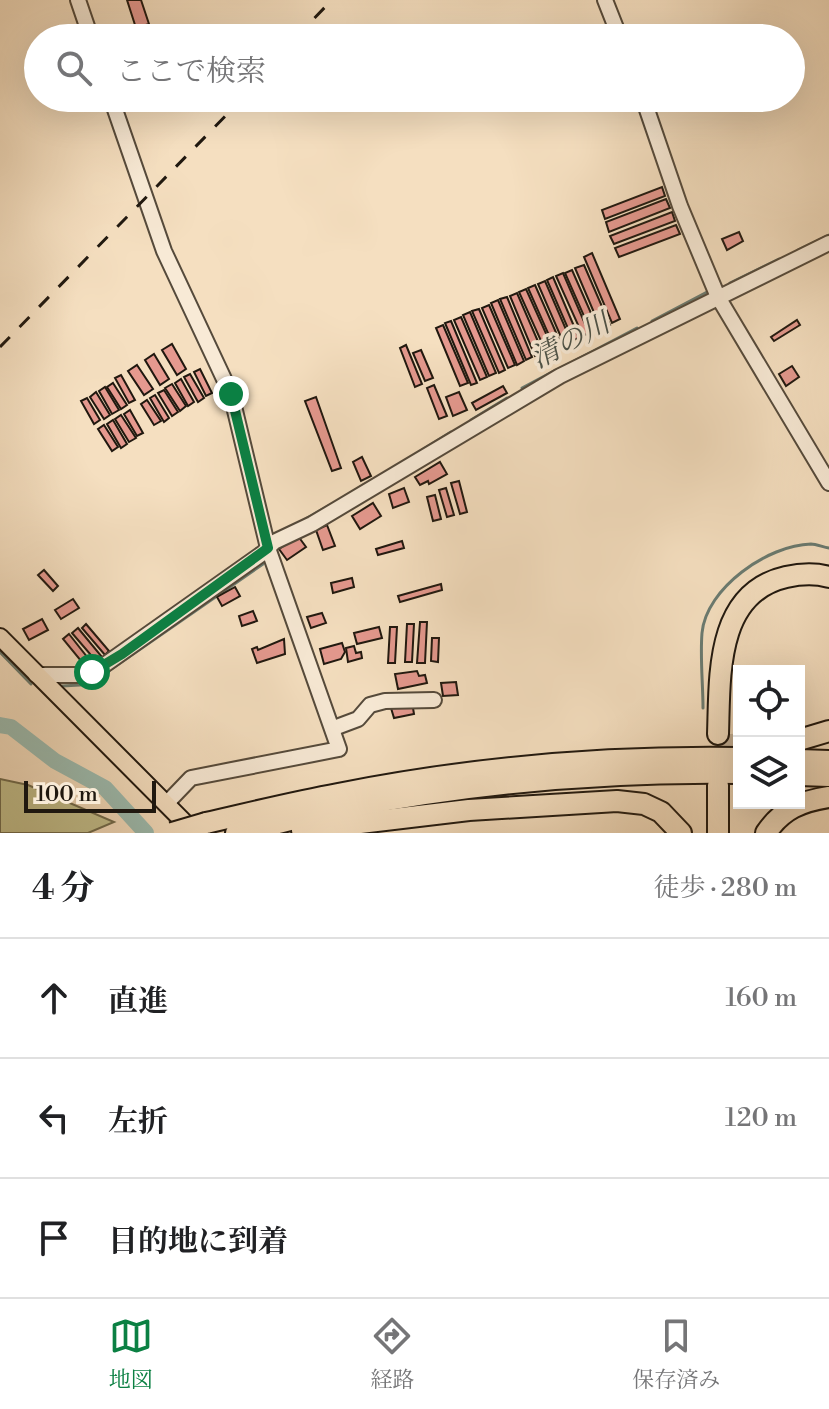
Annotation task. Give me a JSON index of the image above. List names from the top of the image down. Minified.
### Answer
{"water":["清の川"],"scale_bar":"100 m","page":{"search":"ここで検索","scale":"100 m","heading":["4 分","徒歩 · 280 m"],"list":[["直進","160 m"],["左折","120 m"],"目的地に到着"],"nav":["地図","経路","保存済み"]}}
